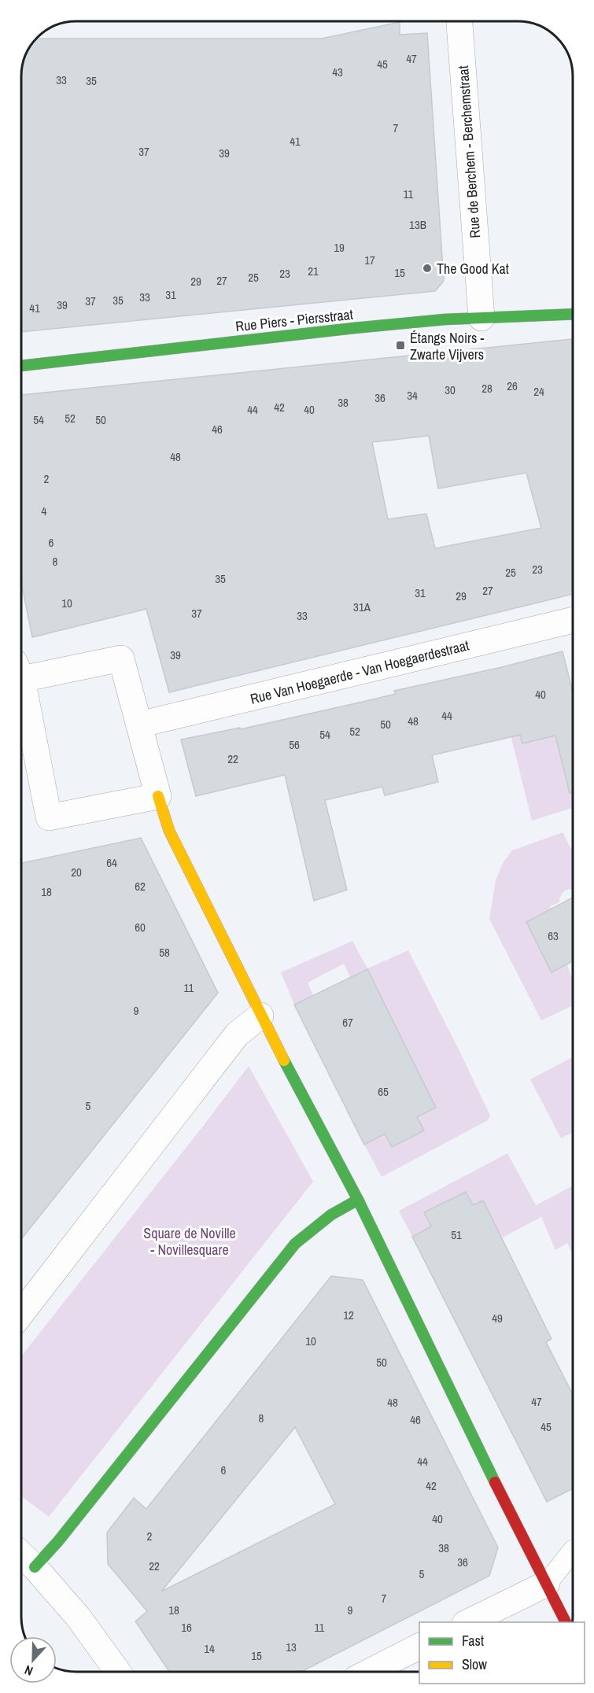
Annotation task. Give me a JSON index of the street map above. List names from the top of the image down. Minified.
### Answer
{"streets":{"street":["Rue de Berchem - Berchemstraat","Rue Piers - Piersstraat","Rue Van Hoegaerde - Van Hoegaerdestraat"]},"crossings":[["Rue de Berchem - Berchemstraat","Rue Piers - Piersstraat"]],"parks":["Square de Noville - Novillesquare"],"places":{"other":["The Good Kat"],"transit":["Étangs Noirs - Zwarte Vijvers"]},"house_numbers":["47","45","43","33","35","7","41","37","39","11","13B","19","17","21","15","23","25","27","29","31","33","35","37","39","41","26","28","30","24","34","36","38","42","44","40","52","54","50","46","48","2","4","6","8","23","25","35","27","31","29","10","31A","37","33","39","40","44","48","50","52","54","56","22","64","20","62","18","60","63","58","11","9","67","65","5","51","12","49","10","50","47","48","8","46","45","44","6","42","40","2","38","36","22","5","7","18","9","16","11","13","14","15"],"legend":["Fast","Slow"],"north":"bottom"}
